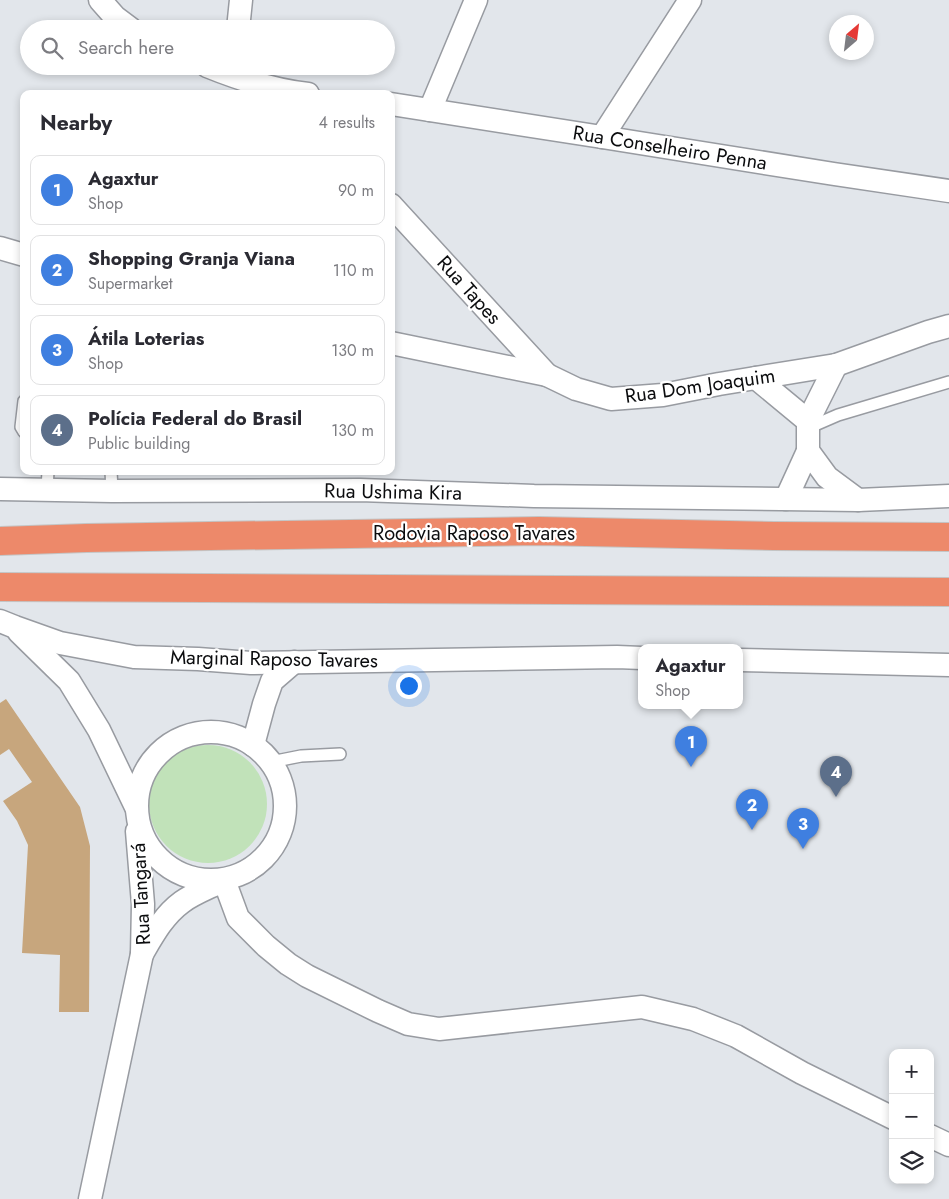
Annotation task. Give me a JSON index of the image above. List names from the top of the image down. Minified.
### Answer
{"streets":{"highway":["Rodovia Raposo Tavares"],"street":["Rua Conselheiro Penna","Rua Tapes","Rua Dom Joaquim","Rua Ushima Kira","Marginal Raposo Tavares","Rua Tangará"]},"crossings":[["Rua Tapes","Rua Dom Joaquim"]],"north":"top right","page":{"search":"Search here","heading":["Nearby","4 results"],"list":[{"mark":"1","name":"Agaxtur","note":"Shop","value":"90 m"},{"mark":"2","name":"Shopping Granja Viana","note":"Supermarket","value":"110 m"},{"mark":"3","name":"Átila Loterias","note":"Shop","value":"130 m"},{"mark":"4","name":"Polícia Federal do Brasil","note":"Public building","value":"130 m"}],"popup":["Agaxtur","Shop"],"pins":["1","4","2","3"],"map_buttons":["+","−"]}}
